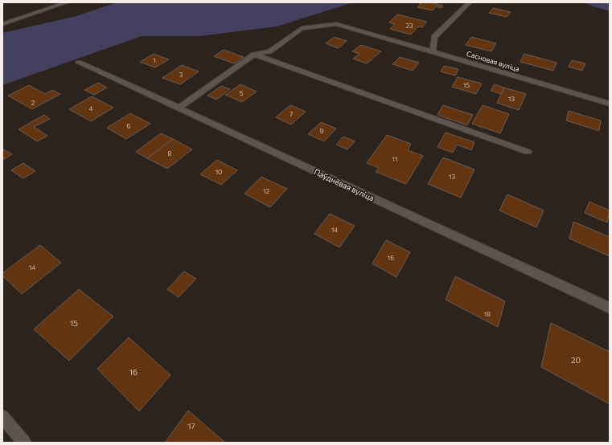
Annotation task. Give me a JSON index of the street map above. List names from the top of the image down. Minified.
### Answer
{"streets":{"street":["Сасновая вуліца","Паўднёвая вуліца"]},"house_numbers":["23","1","3","15","5","13","2","4","7","6","9","8","11","10","13","12","14","16","14","18","15","20","16","17"]}
